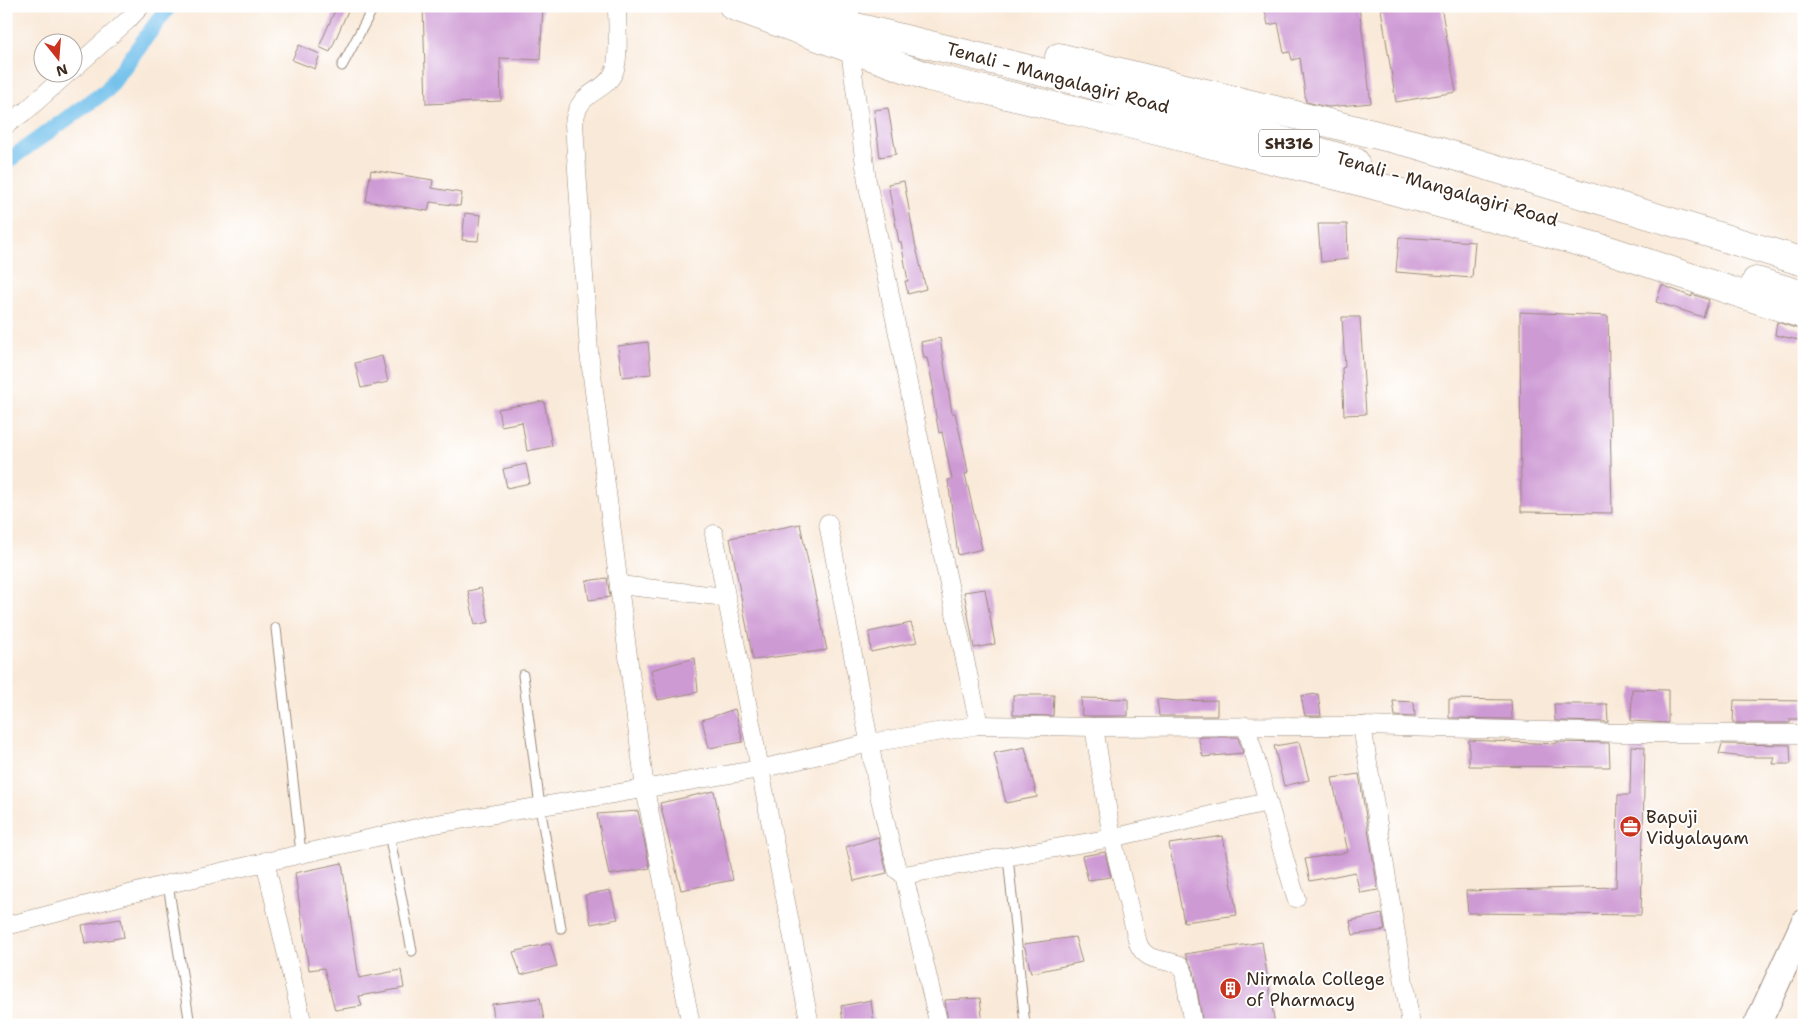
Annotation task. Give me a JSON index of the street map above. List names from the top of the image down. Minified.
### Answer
{"streets":{"main road":["Tenali - Mangalagiri Road","SH316"]},"places":{"office":["Bapuji Vidyalayam"],"building":["Nirmala College of Pharmacy"]},"north":"bottom"}
